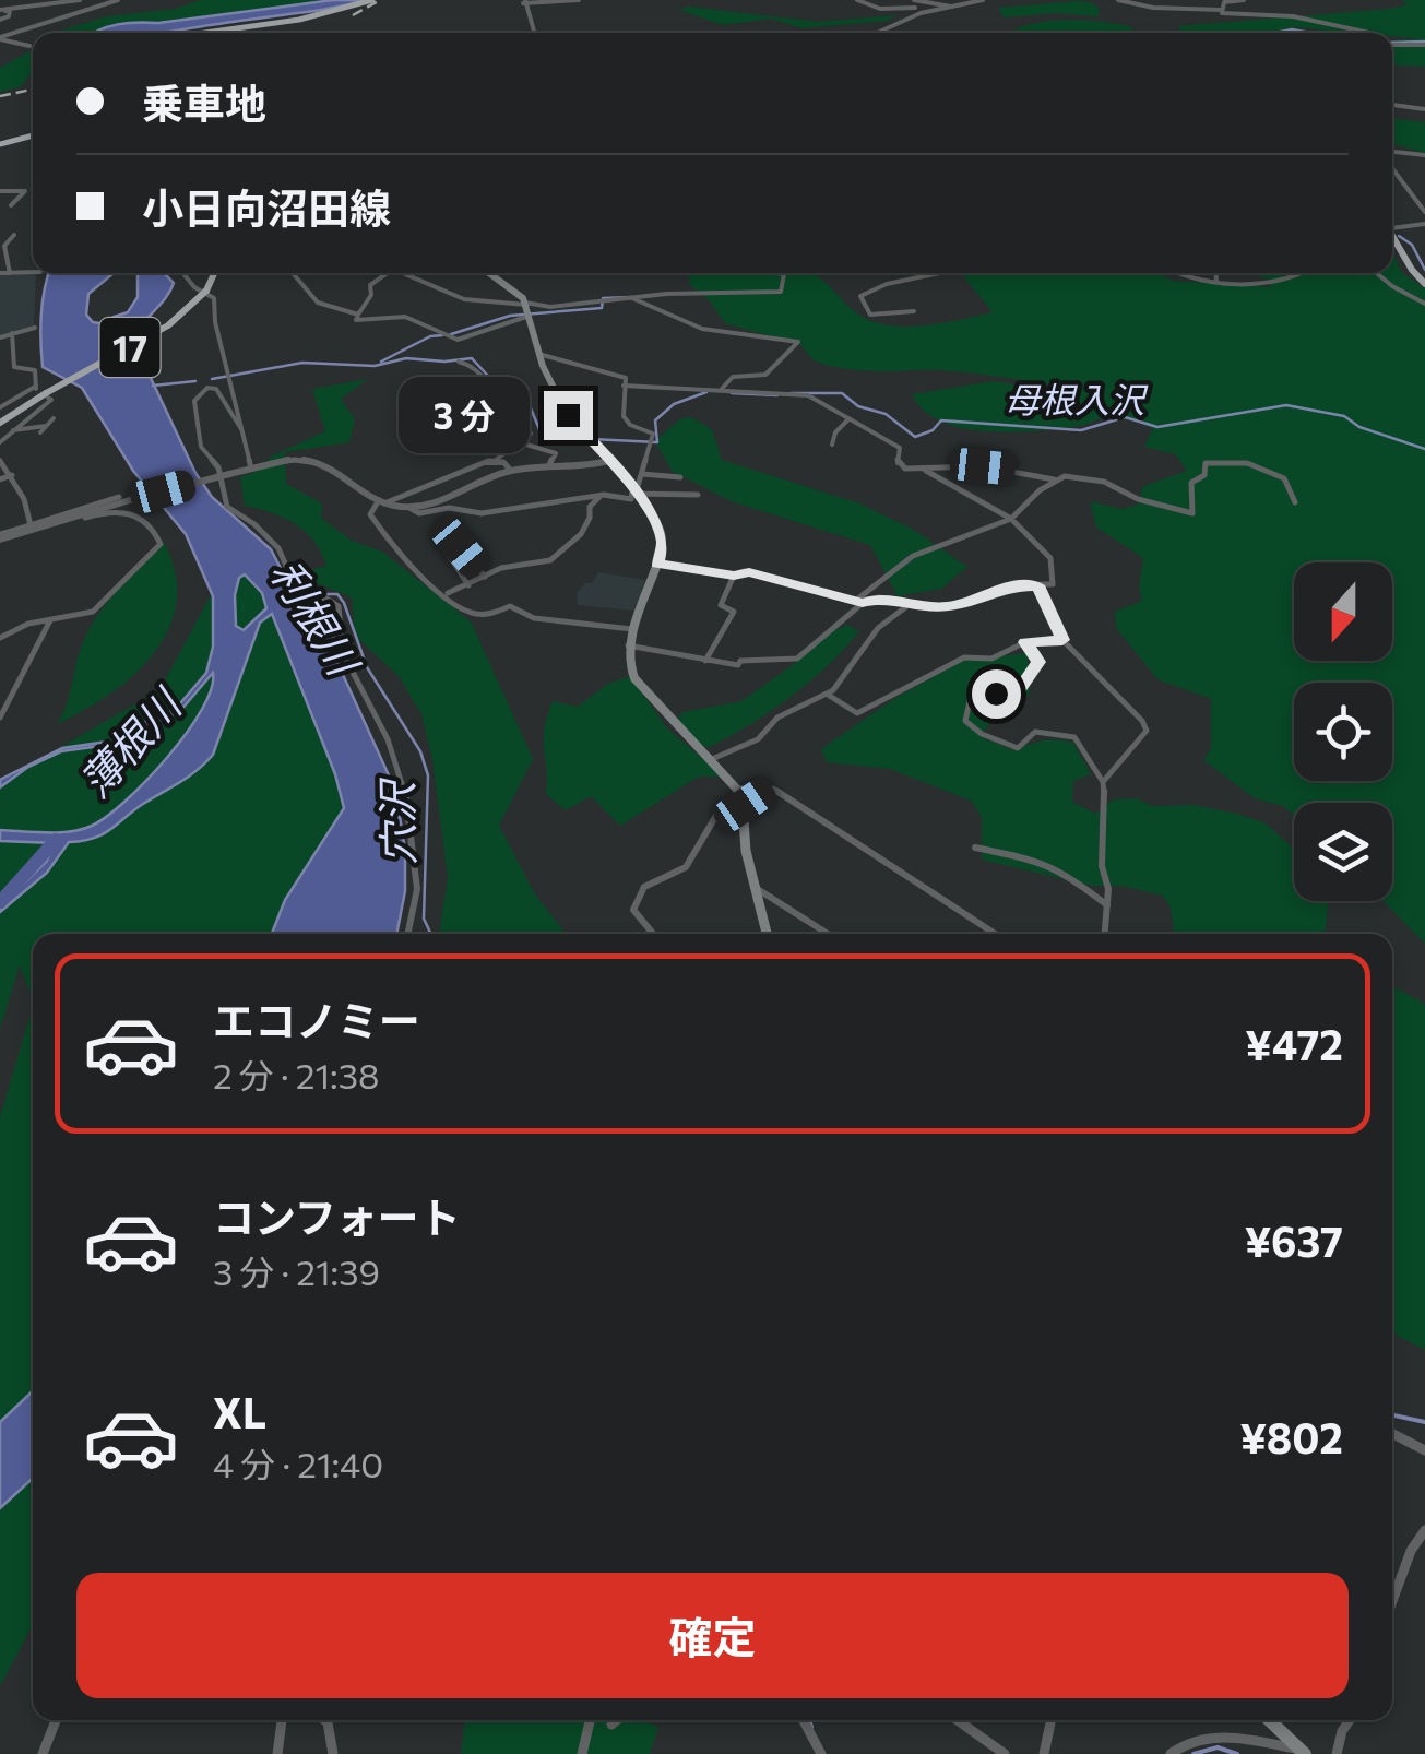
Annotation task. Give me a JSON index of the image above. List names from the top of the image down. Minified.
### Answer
{"streets":{"highway":["17"]},"water":["母根入沢","利根川","薄根川","穴沢"],"north":"bottom","page":{"banner":["乗車地","小日向沼田線"],"bubble":"3 分","list":[{"name":"エコノミー","note":"2 分 · 21:38","value":"¥472"},{"name":"コンフォート","note":"3 分 · 21:39","value":"¥637"},{"name":"XL","note":"4 分 · 21:40","value":"¥802"}],"buttons":"確定"}}
